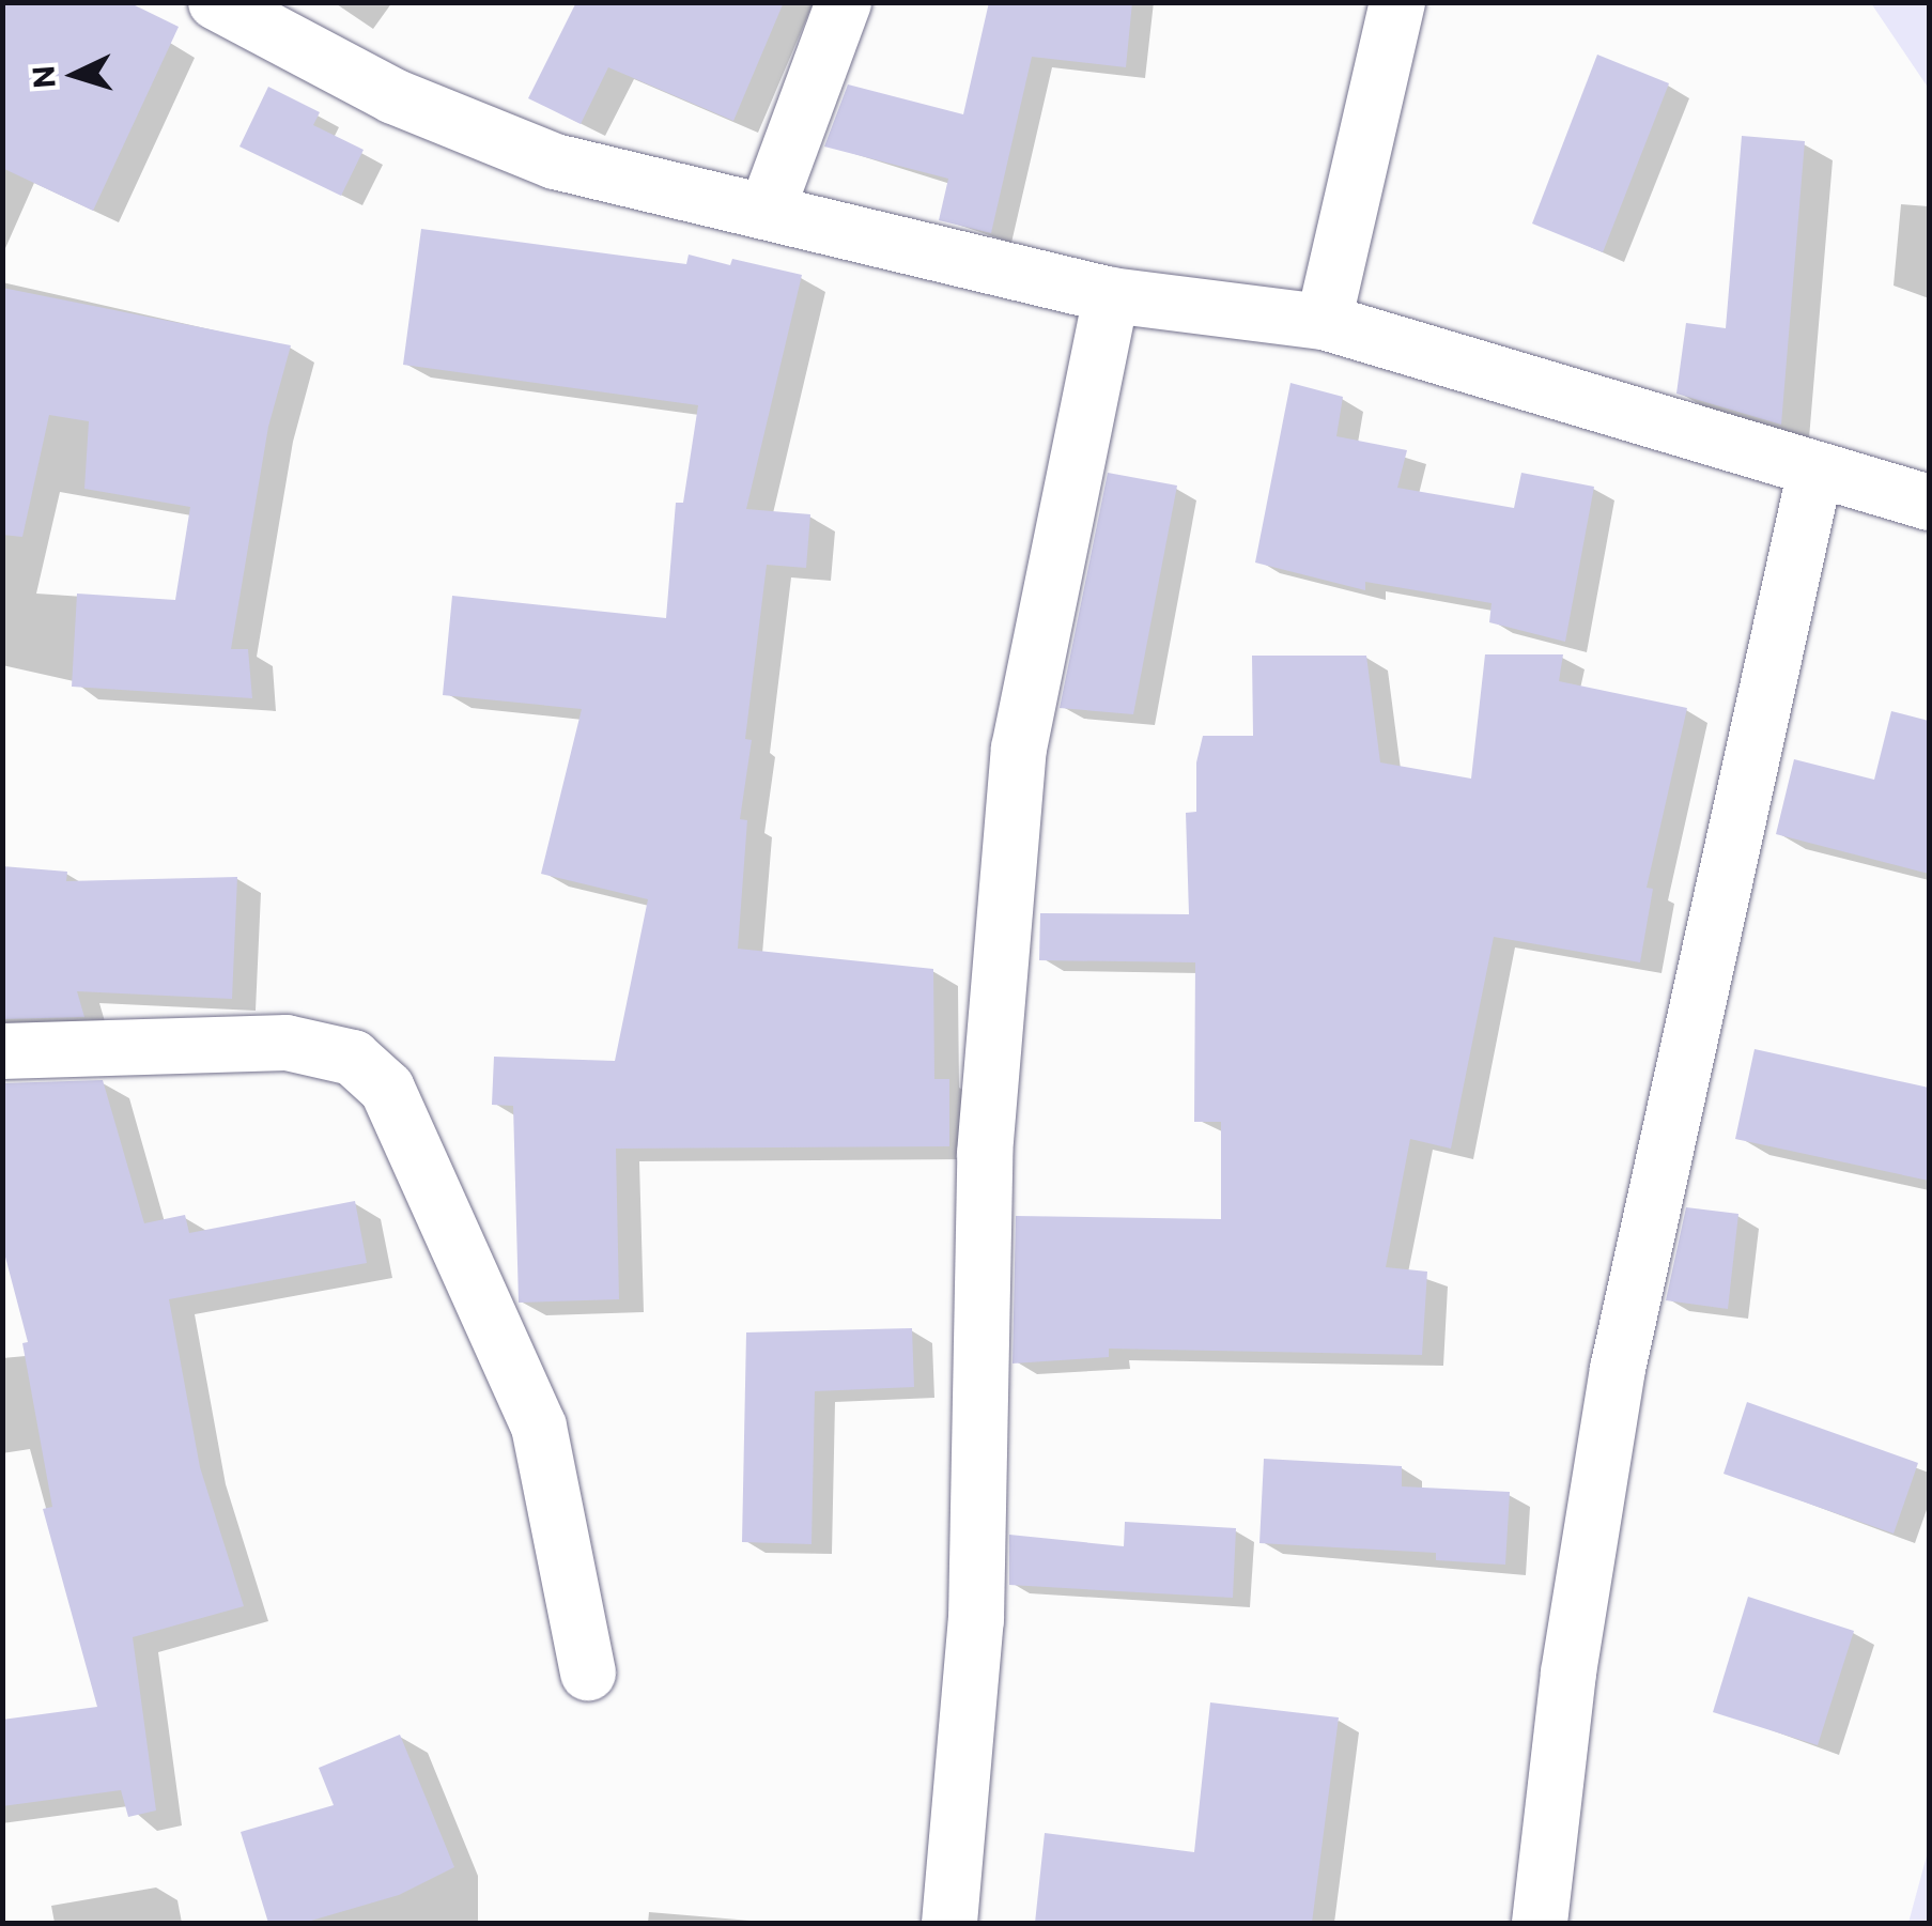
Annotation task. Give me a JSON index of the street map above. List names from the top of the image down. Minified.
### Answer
{"north":"left"}
